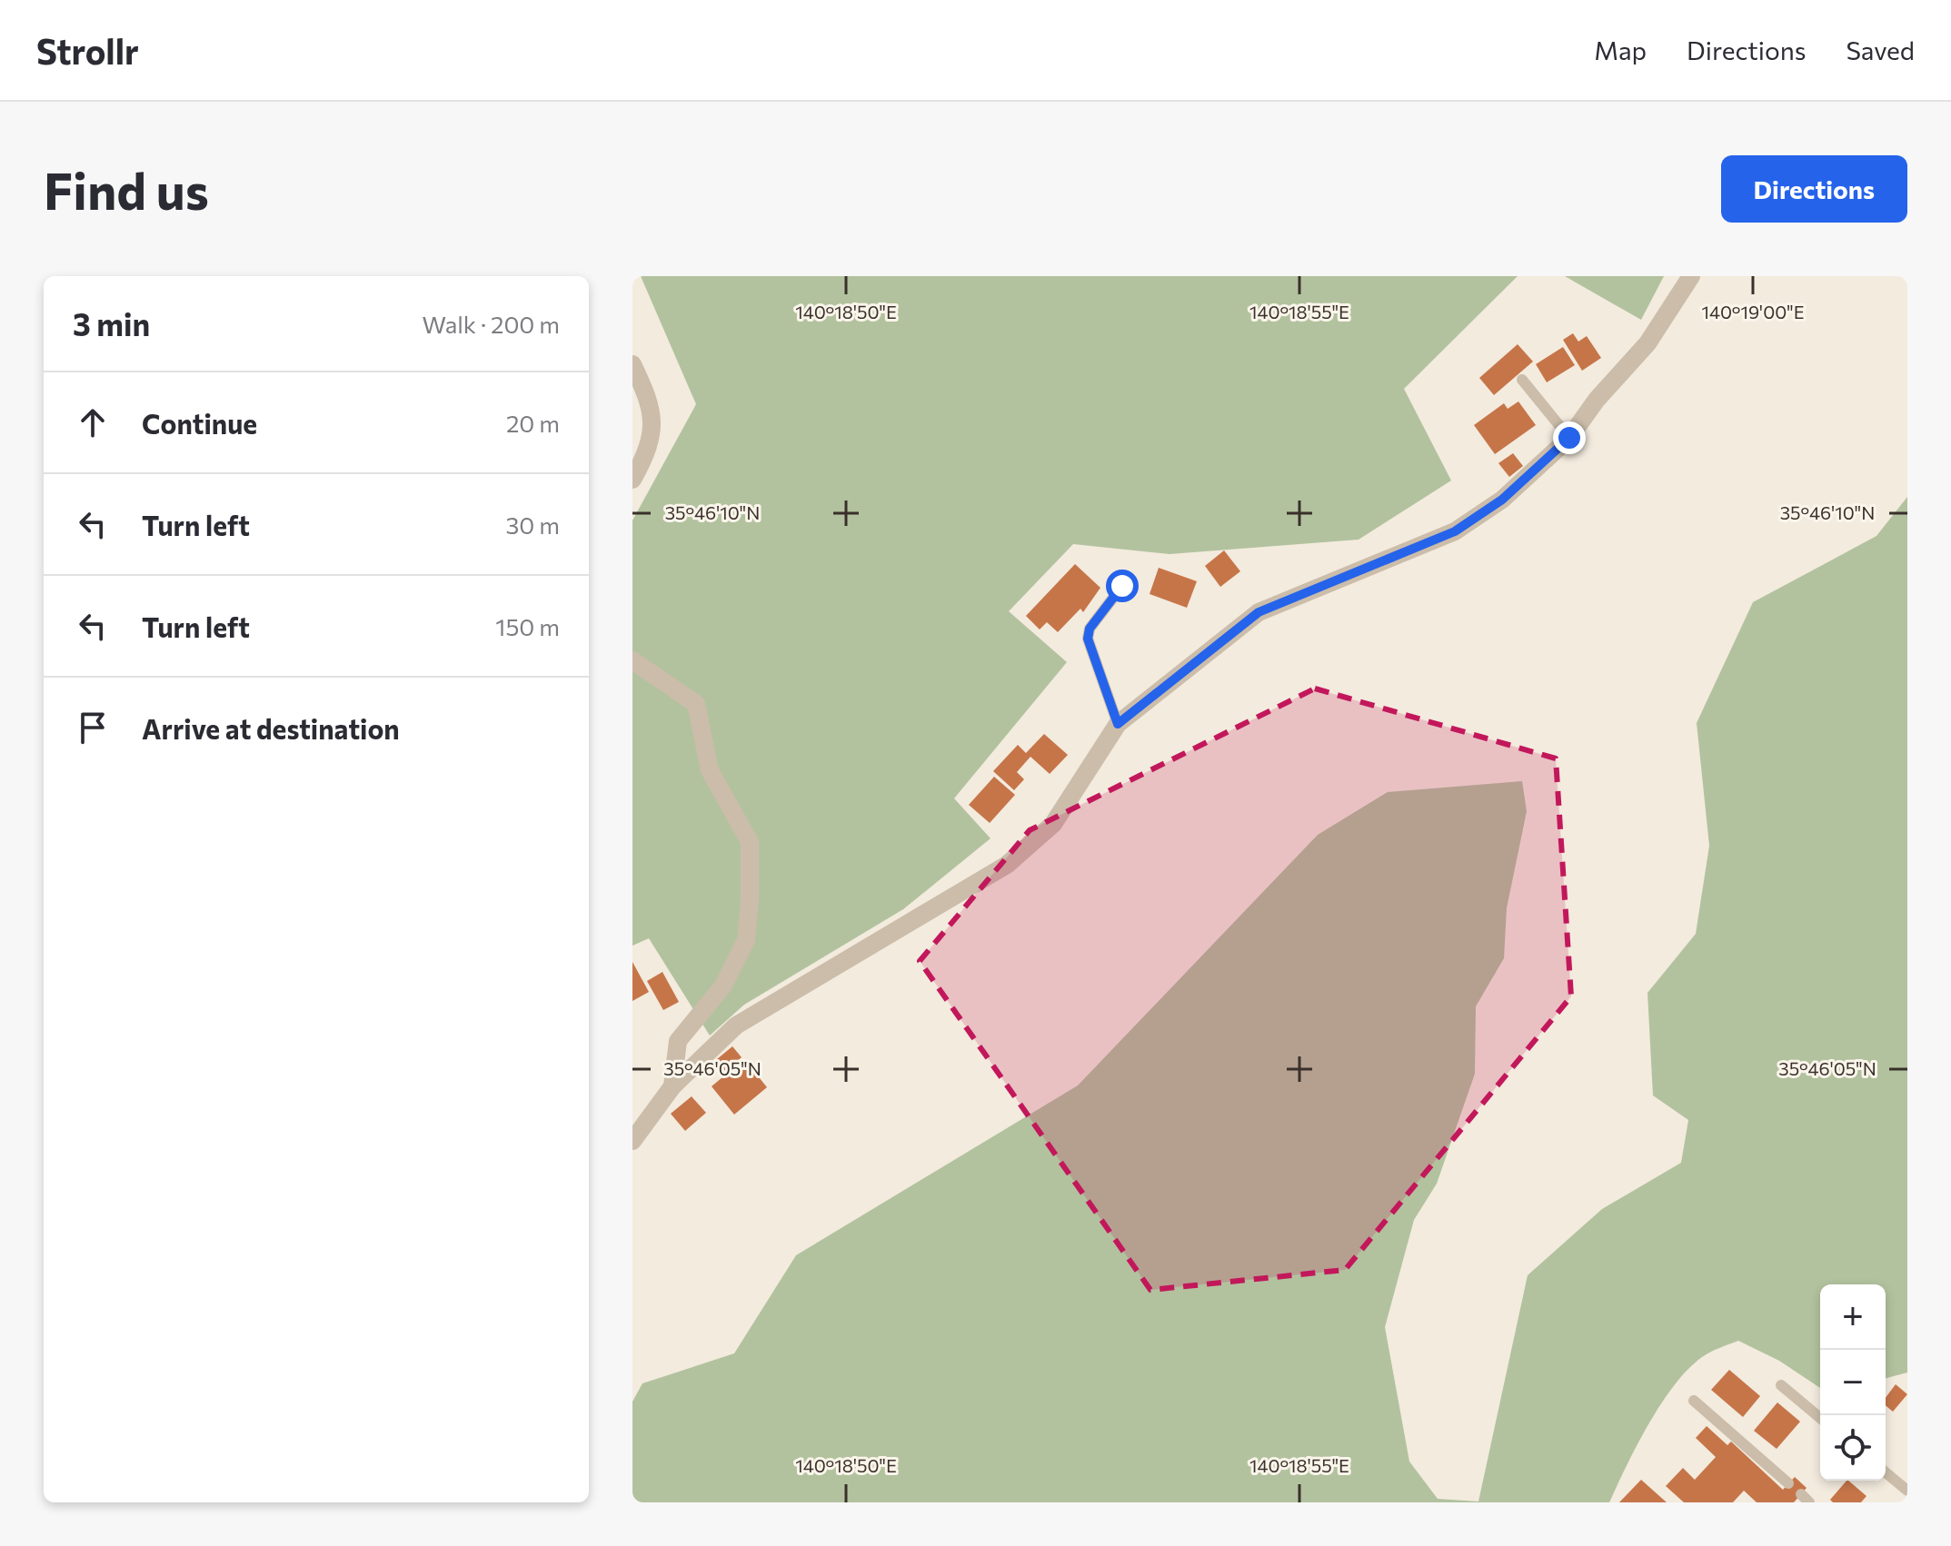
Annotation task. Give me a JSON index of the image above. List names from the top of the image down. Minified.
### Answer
{"page":{"header":"Strollr","nav":["Map","Directions","Saved"],"buttons":"Directions","title":"Find us","heading":["3 min","Walk · 200 m"],"list":[["Continue","20 m"],["Turn left","30 m"],["Turn left","150 m"],"Arrive at destination"],"map_buttons":["+","−"]},"coordinates":["140°18'50\"E","140°18'55\"E","140°19'00\"E","35°46'10\"N","35°46'05\"N"]}
